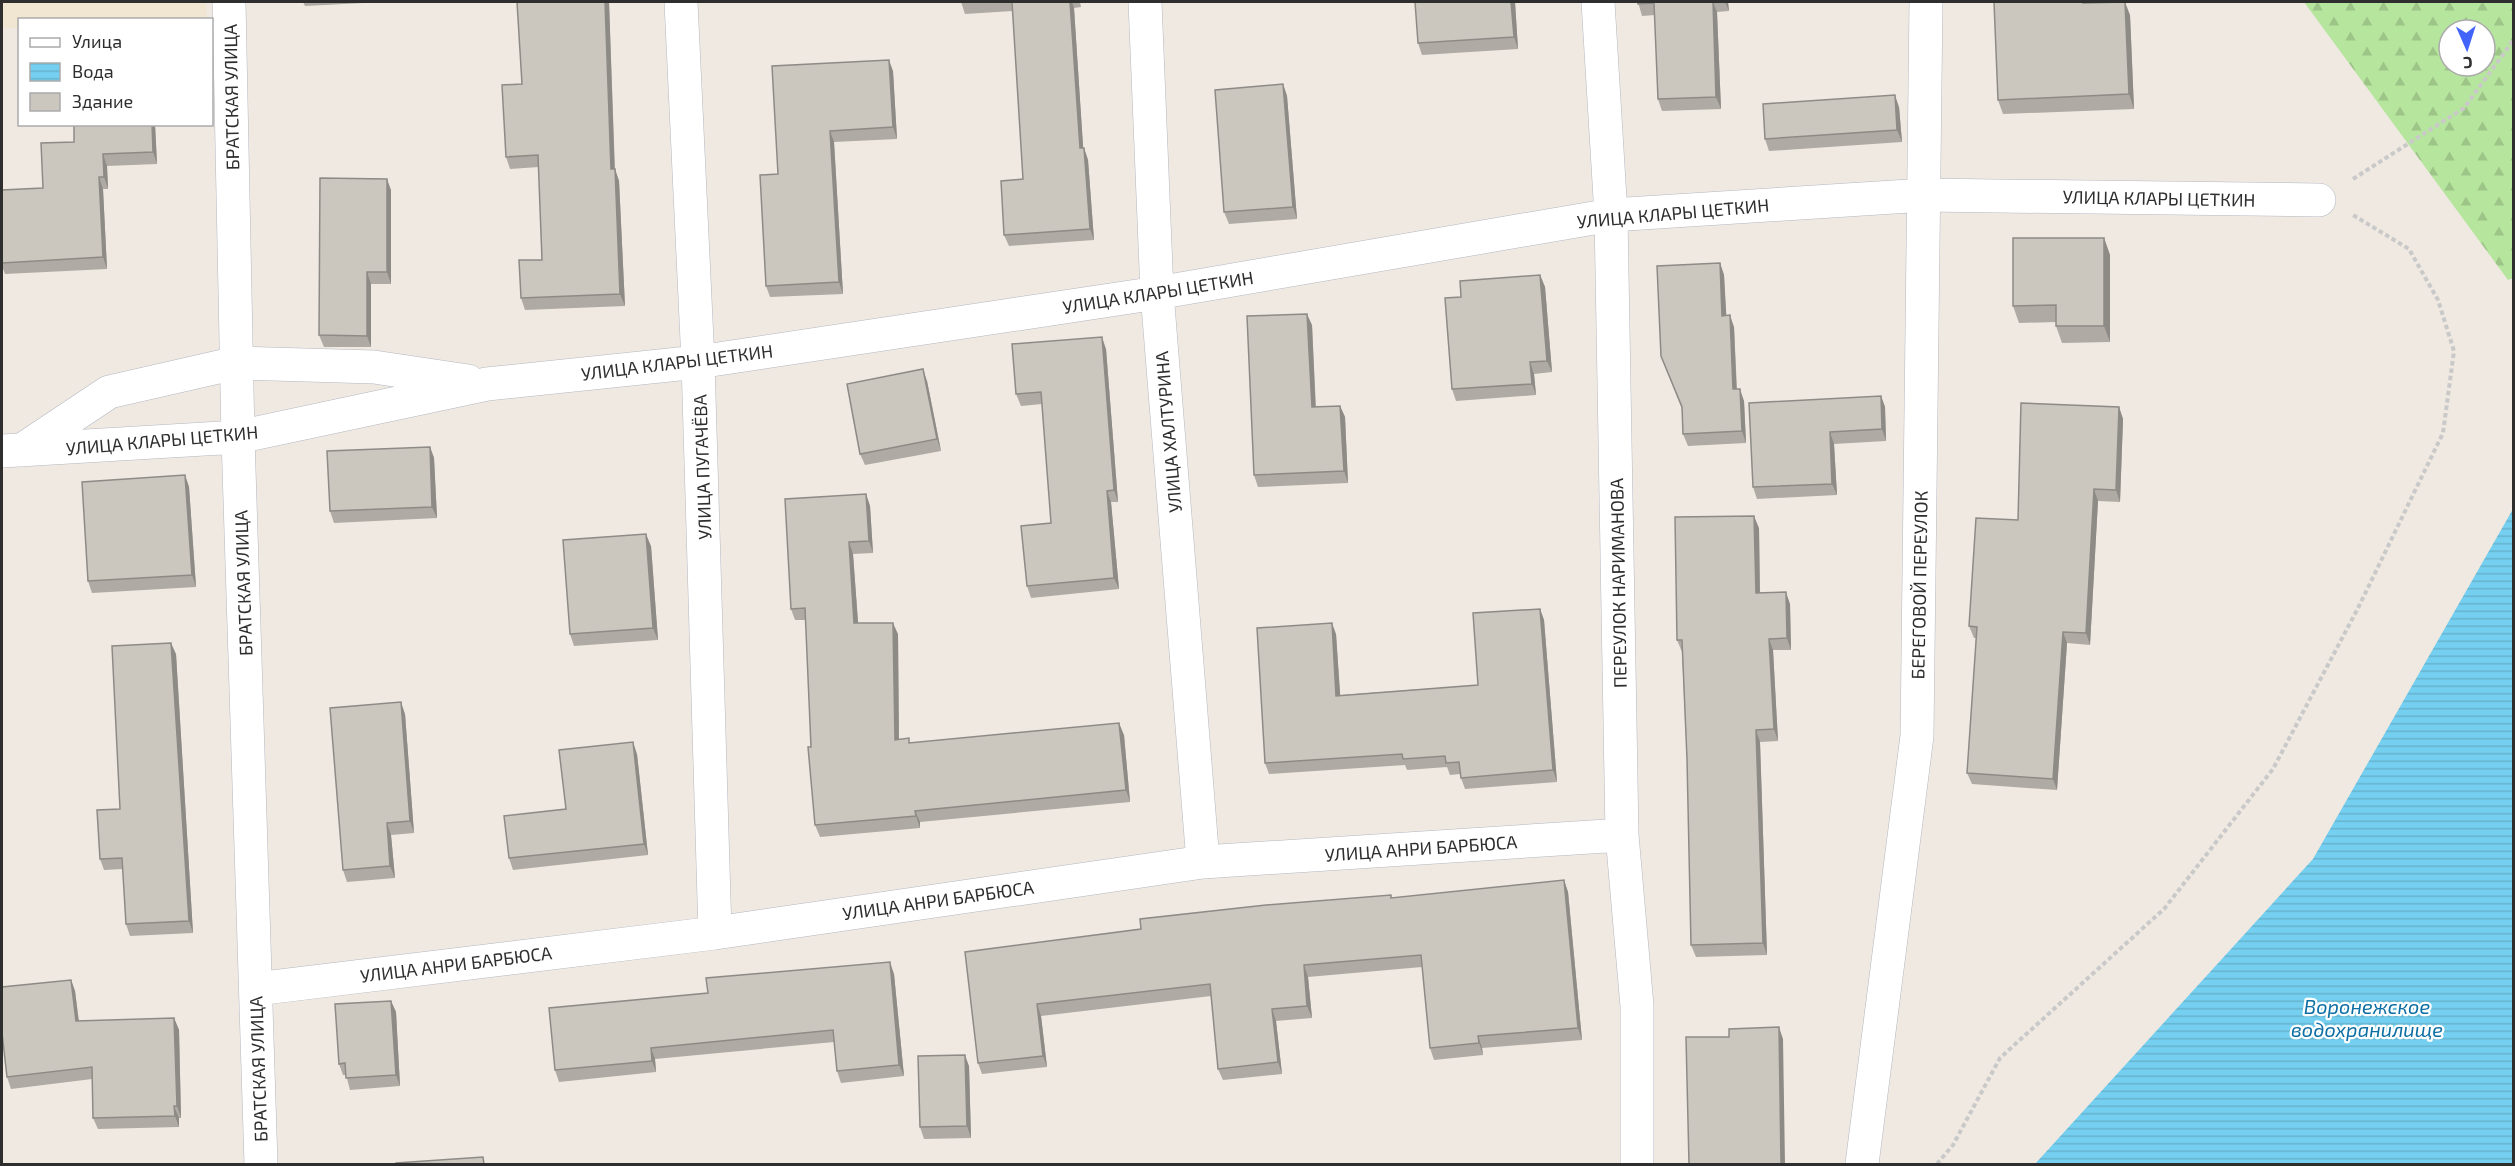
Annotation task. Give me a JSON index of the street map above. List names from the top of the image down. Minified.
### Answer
{"streets":{"street":["БРАТСКАЯ УЛИЦА","УЛИЦА КЛАРЫ ЦЕТКИН","УЛИЦА ХАЛТУРИНА","УЛИЦА ПУГАЧЁВА","ПЕРЕУЛОК НАРИМАНОВА","БЕРЕГОВОЙ ПЕРЕУЛОК","УЛИЦА АНРИ БАРБЮСА"]},"crossings":[["БРАТСКАЯ УЛИЦА","УЛИЦА КЛАРЫ ЦЕТКИН"],["БРАТСКАЯ УЛИЦА","УЛИЦА АНРИ БАРБЮСА"],["УЛИЦА КЛАРЫ ЦЕТКИН","УЛИЦА ХАЛТУРИНА"],["УЛИЦА КЛАРЫ ЦЕТКИН","УЛИЦА ПУГАЧЁВА"],["УЛИЦА КЛАРЫ ЦЕТКИН","ПЕРЕУЛОК НАРИМАНОВА"],["УЛИЦА КЛАРЫ ЦЕТКИН","БЕРЕГОВОЙ ПЕРЕУЛОК"],["УЛИЦА ХАЛТУРИНА","УЛИЦА АНРИ БАРБЮСА"],["УЛИЦА ПУГАЧЁВА","УЛИЦА АНРИ БАРБЮСА"],["ПЕРЕУЛОК НАРИМАНОВА","УЛИЦА АНРИ БАРБЮСА"]],"water":["Воронежское водохранилище"],"legend":["Улица","Вода","Здание"],"north":"bottom"}
